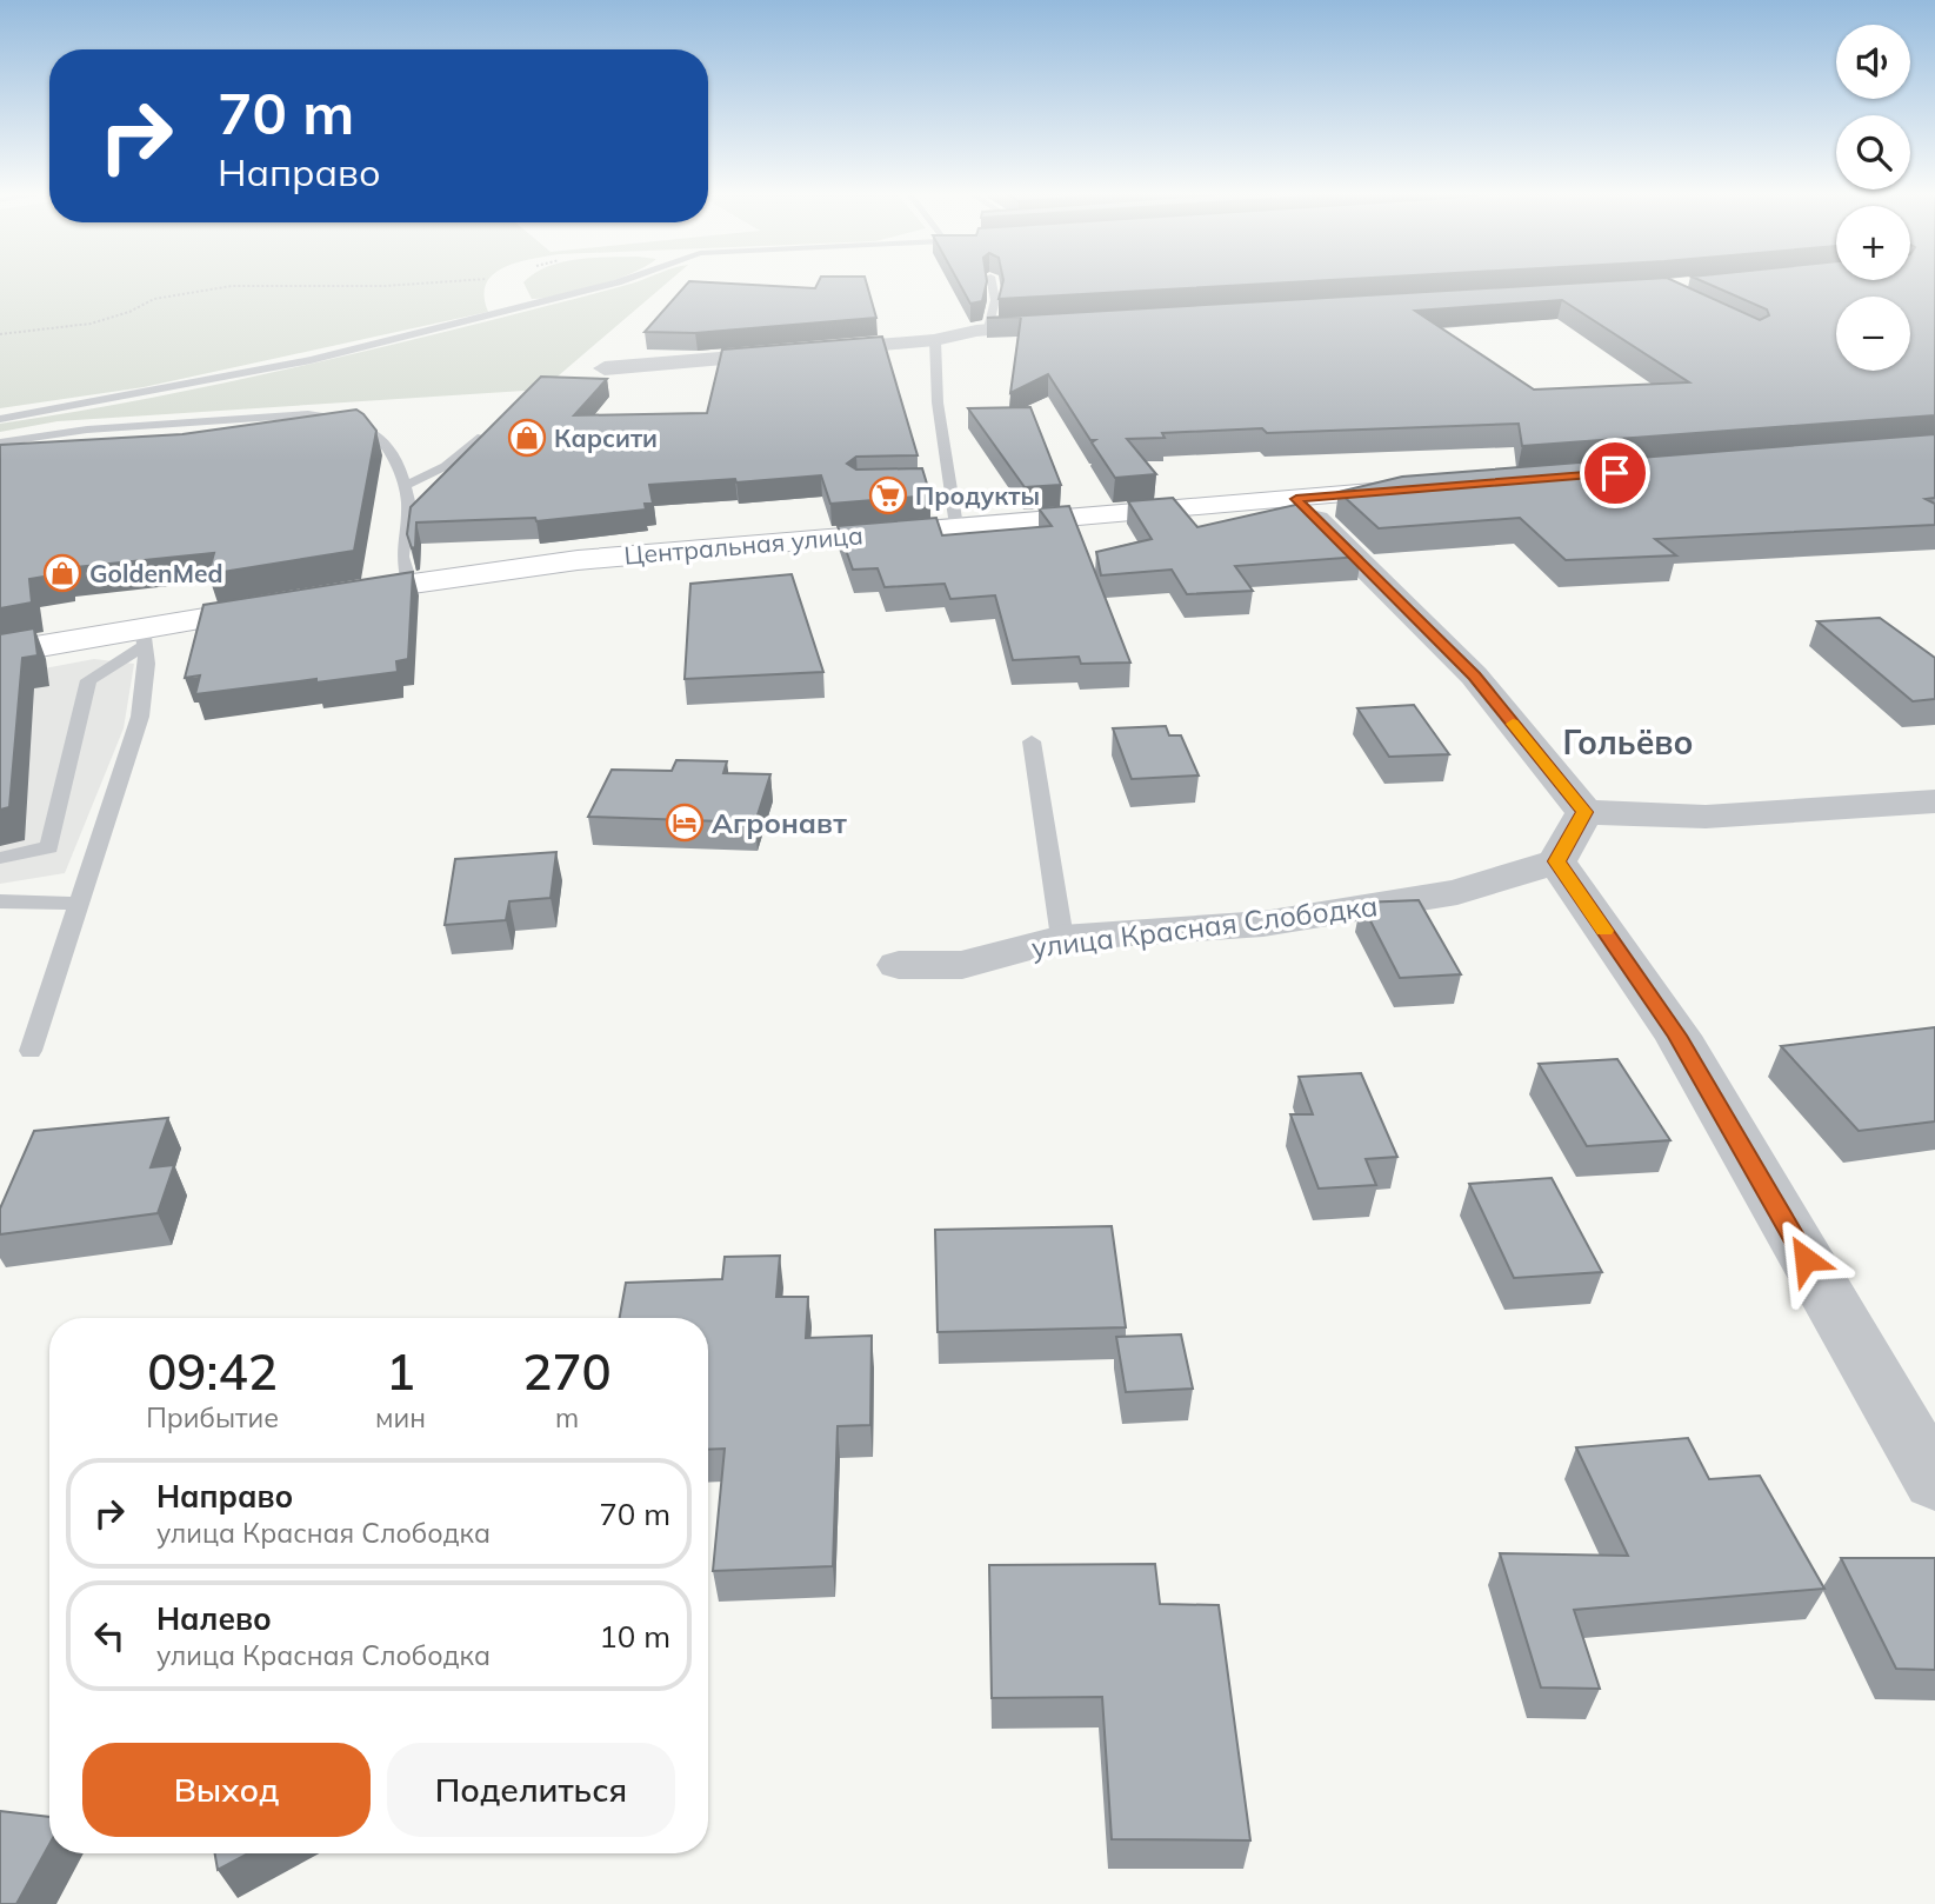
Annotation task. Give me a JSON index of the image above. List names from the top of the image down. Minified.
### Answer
{"streets":{"main road":["Центральная улица"],"street":["улица Красная Слободка"]},"districts":["Гольёво"],"places":{"shop":["Карсити","GoldenMed"],"supermarket":["Продукты"],"hotel":["Агронавт"]},"page":{"map_buttons":["+","−"],"turn":["70 m","Направо"],"eta":["09:42","Прибытие","1","мин","270","m"],"list":[{"name":"Направо","note":"улица Красная Слободка","value":"70 m"},{"name":"Налево","note":"улица Красная Слободка","value":"10 m"}],"buttons":["Выход","Поделиться"]}}
